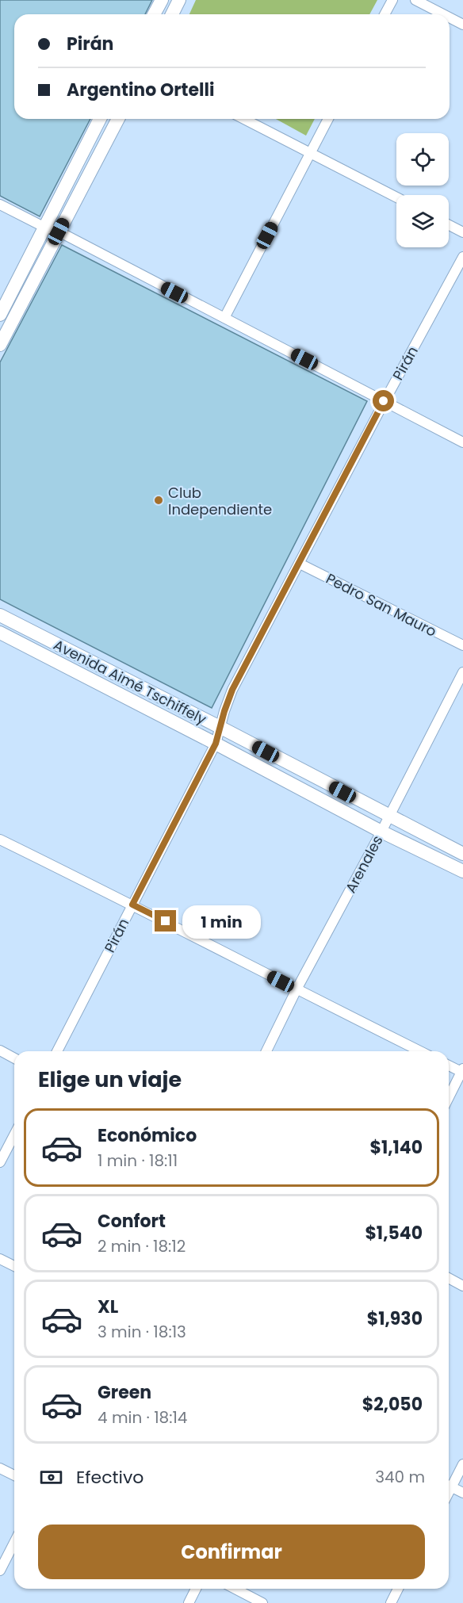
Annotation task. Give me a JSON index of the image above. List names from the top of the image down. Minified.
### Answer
{"streets":{"main road":["Avenida Aimé Tschiffely"],"street":["Pirán","Pedro San Mauro","Arenales"]},"crossings":[["Pirán","Pedro San Mauro"],["Pirán","Avenida Aimé Tschiffely"],["Avenida Aimé Tschiffely","Arenales"]],"places":["Club Independiente"],"page":{"banner":["Pirán","Argentino Ortelli"],"bubble":"1 min","heading":"Elige un viaje","list":[{"name":"Económico","note":"1 min · 18:11","value":"$1,140"},{"name":"Confort","note":"2 min · 18:12","value":"$1,540"},{"name":"XL","note":"3 min · 18:13","value":"$1,930"},{"name":"Green","note":"4 min · 18:14","value":"$2,050"}],"pay":["Efectivo","340 m"],"buttons":"Confirmar"}}
